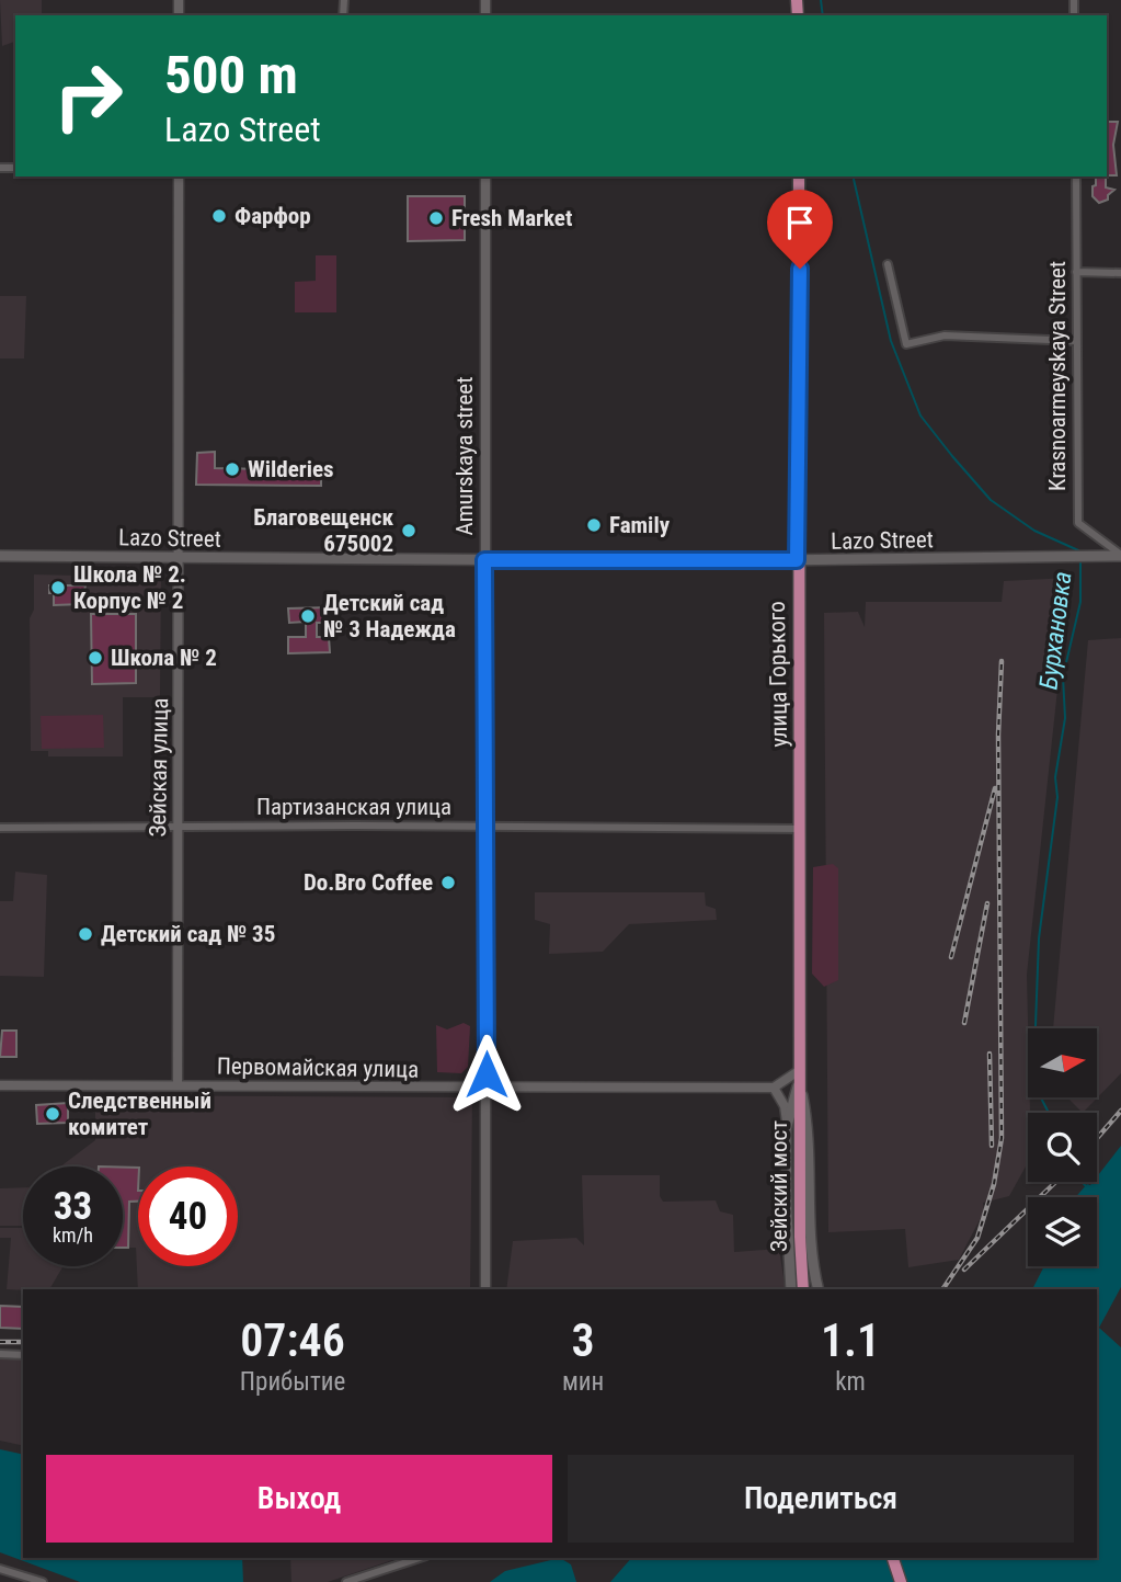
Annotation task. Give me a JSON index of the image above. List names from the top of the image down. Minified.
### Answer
{"streets":{"main road":["Lazo Street","улица Горького","Зейский мост"],"street":["Krasnoarmeyskaya Street","Amurskaya street","Зейская улица","Партизанская улица","Первомайская улица"]},"crossings":[["Krasnoarmeyskaya Street","Lazo Street"],["Amurskaya street","Lazo Street"],["Amurskaya street","Партизанская улица"],["Amurskaya street","Первомайская улица"],["Lazo Street","улица Горького"],["Lazo Street","Зейская улица"],["улица Горького","Партизанская улица"],["улица Горького","Зейский мост"],["Зейская улица","Партизанская улица"],["Зейская улица","Первомайская улица"]],"water":["Бурхановка"],"places":["Фарфор","Fresh Market","Wilderies","Family","Благовещенск 675002","Школа № 2. Корпус № 2","Детский сад № 3 Надежда","Школа № 2","Do.Bro Coffee","Детский сад № 35","Следственный комитет"],"north":"right","page":{"turn":["500 m","Lazo Street"],"speed":"33 km/h","limit":"40","eta":["07:46","Прибытие","3","мин","1.1","km"],"buttons":["Выход","Поделиться"]}}
